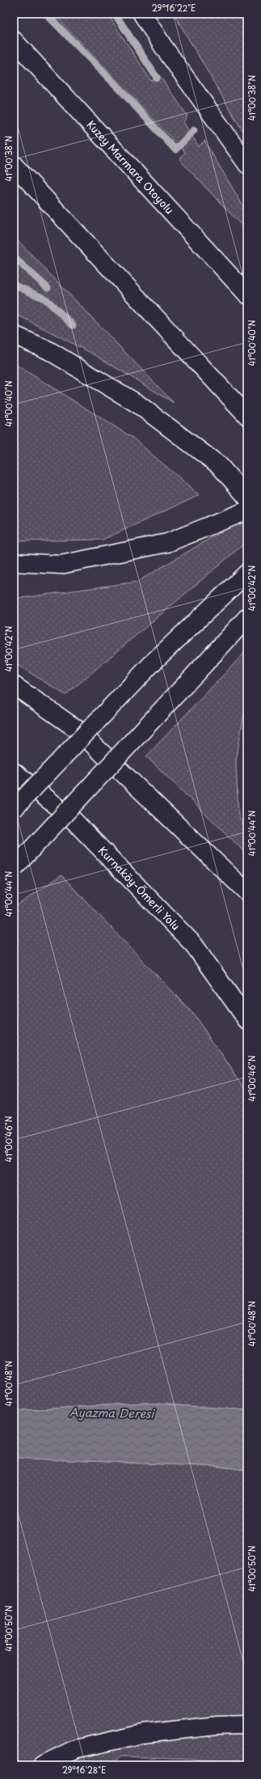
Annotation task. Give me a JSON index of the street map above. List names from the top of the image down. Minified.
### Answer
{"streets":{"main road":["Kuzey Marmara Otoyolu","Kurnaköy-Ömerli Yolu"]},"water":["Ayazma Deresi"],"coordinates":["29°16'22\"E","41°00'38\"N","41°00'40\"N","41°00'42\"N","41°00'44\"N","41°00'46\"N","41°00'48\"N","41°00'50\"N","29°16'28\"E"]}
